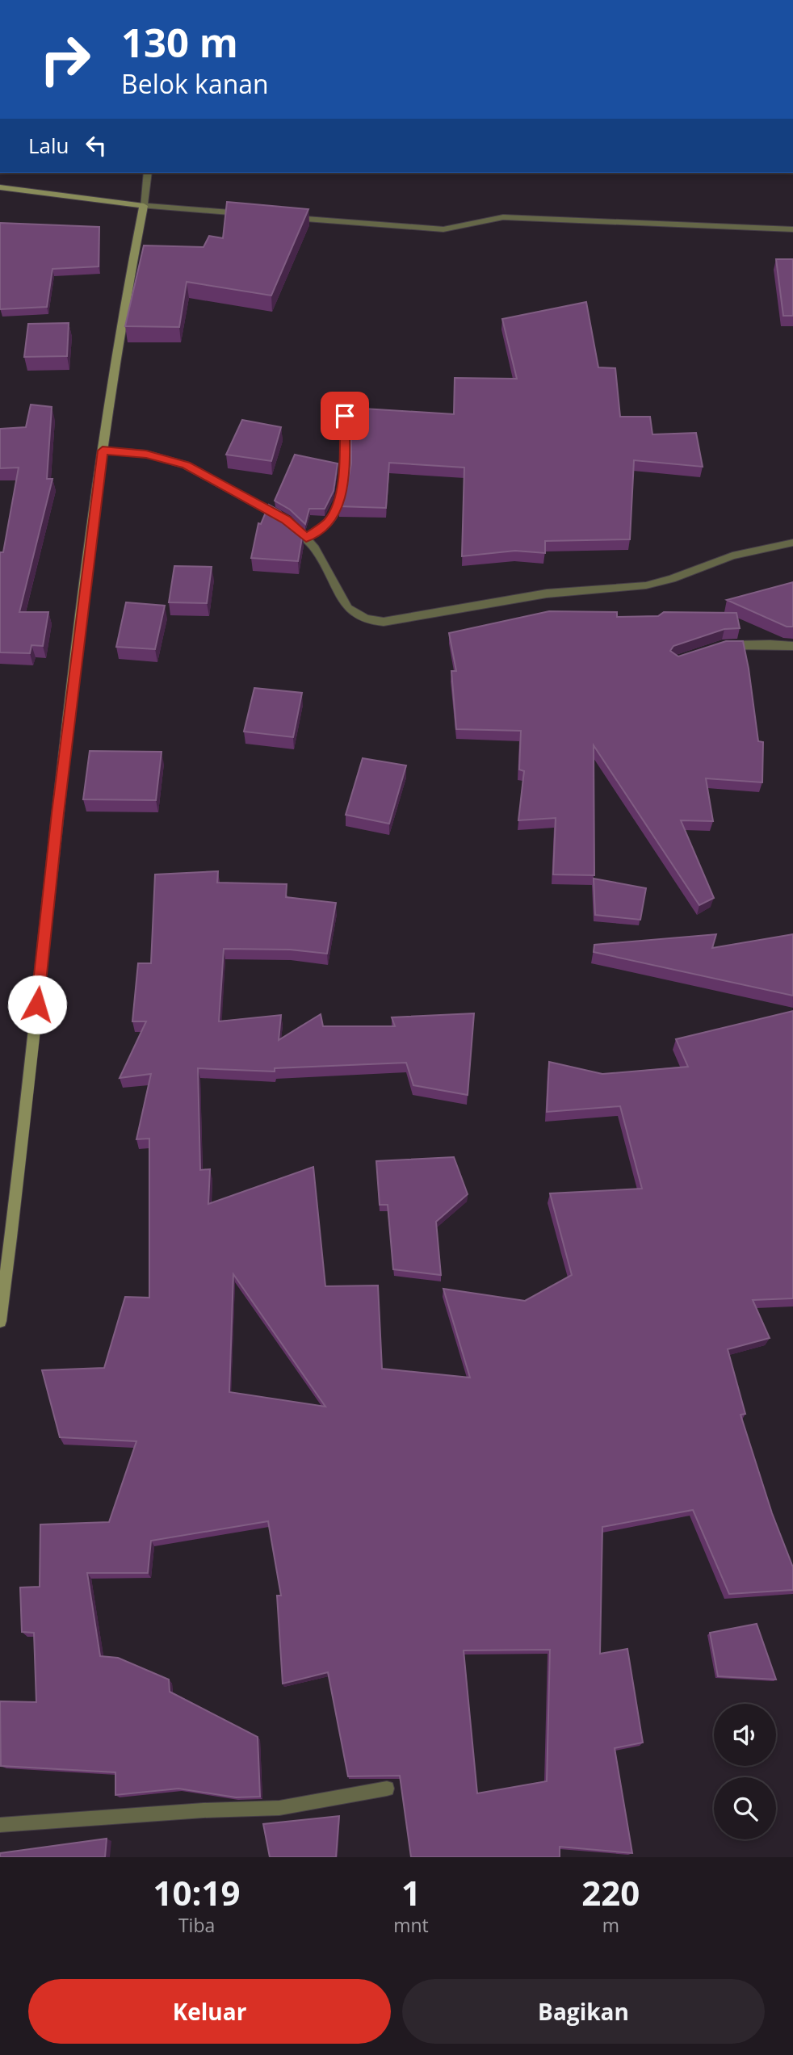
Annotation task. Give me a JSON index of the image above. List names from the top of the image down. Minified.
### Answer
{"page":{"turn":["130 m","Belok kanan"],"then":"Lalu","eta":["10:19","Tiba","1","mnt","220","m"],"buttons":["Keluar","Bagikan"]}}
